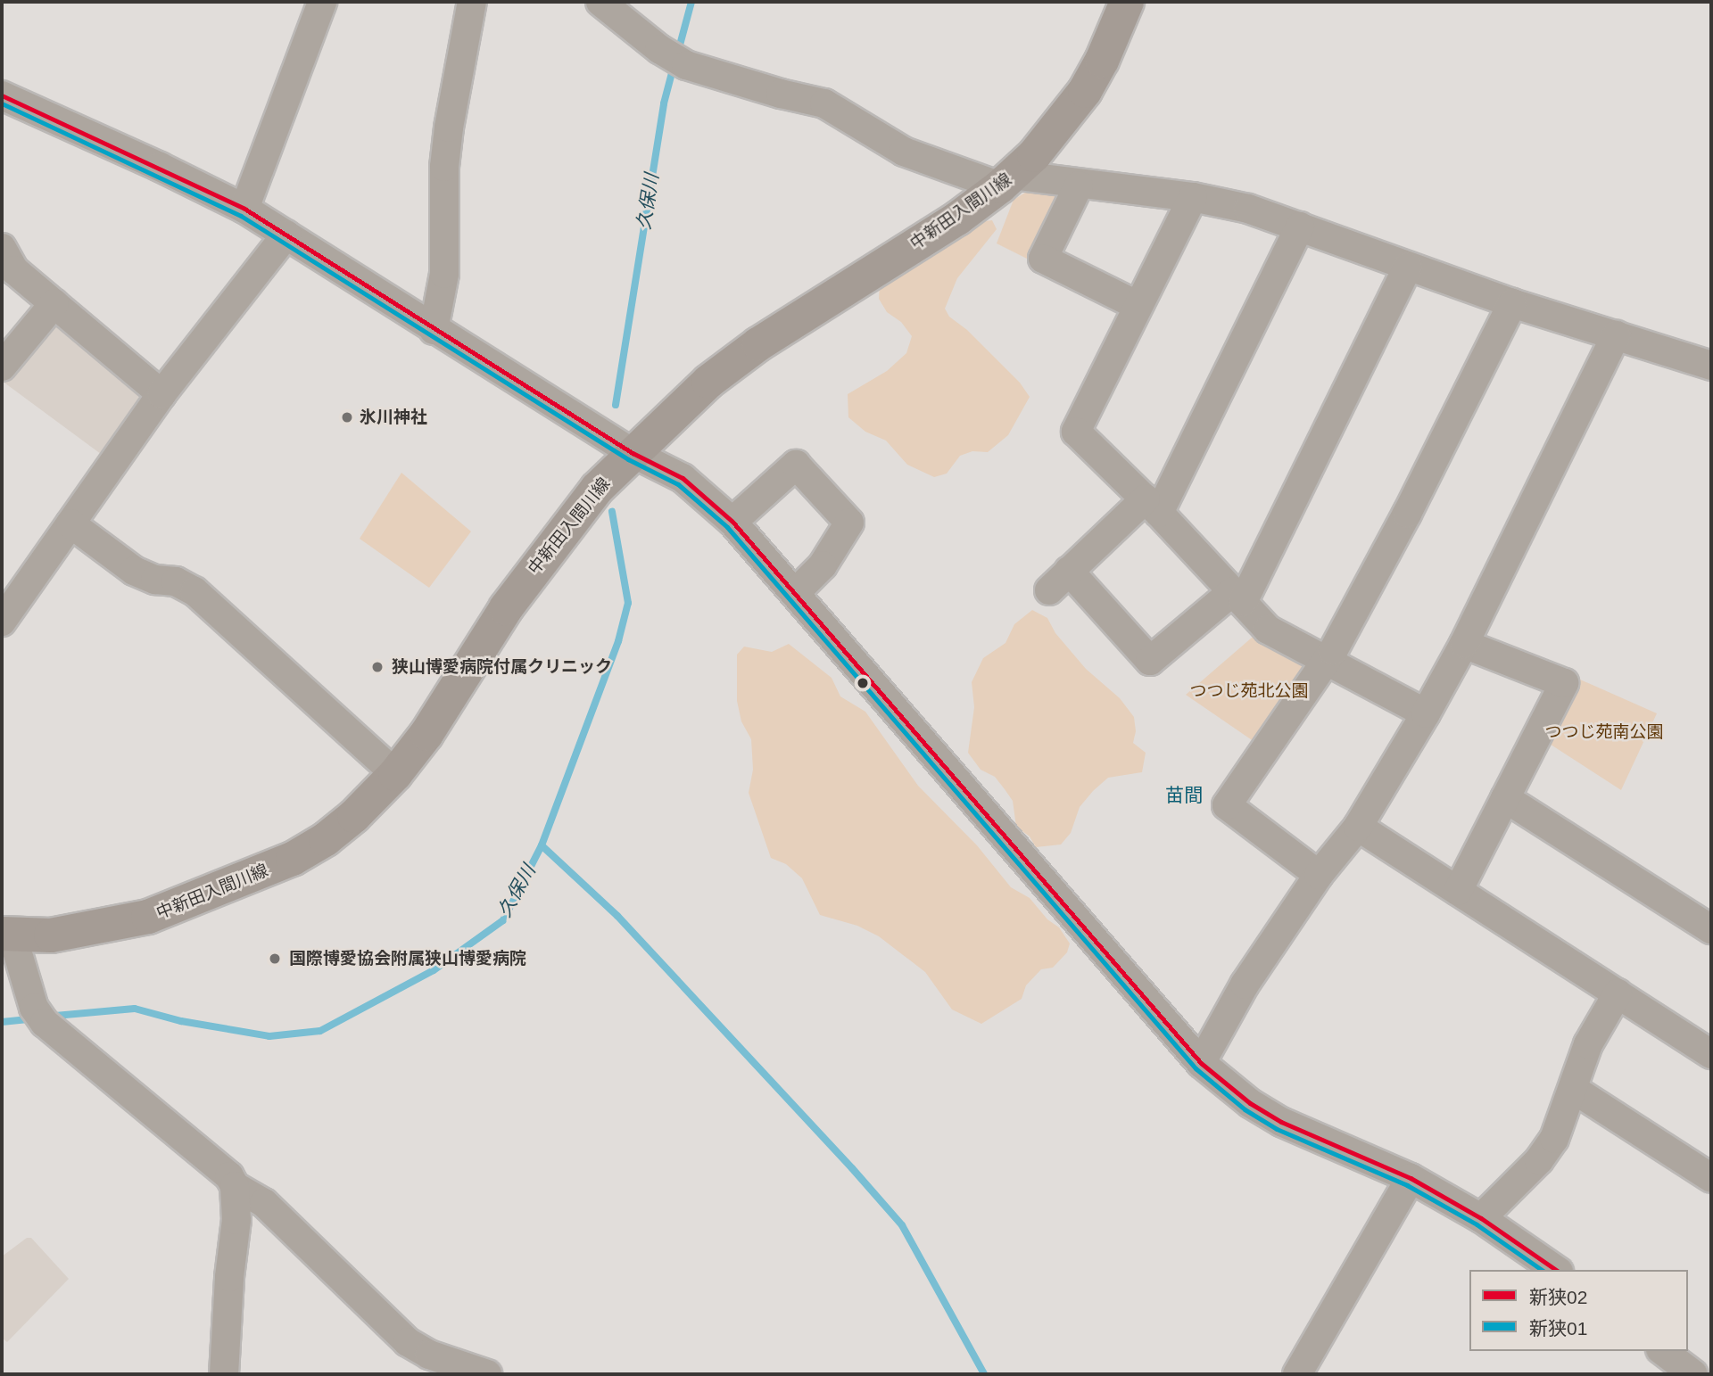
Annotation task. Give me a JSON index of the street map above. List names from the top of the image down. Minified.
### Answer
{"streets":{"main road":["中新田入間川線"]},"districts":["苗間"],"water":["久保川"],"parks":["つつじ苑北公園","つつじ苑南公園"],"places":["氷川神社","狭山博愛病院付属クリニック","国際博愛協会附属狭山博愛病院"],"lines":["transit line 新狭02","transit line 新狭01"],"legend":["新狭02","新狭01"]}
